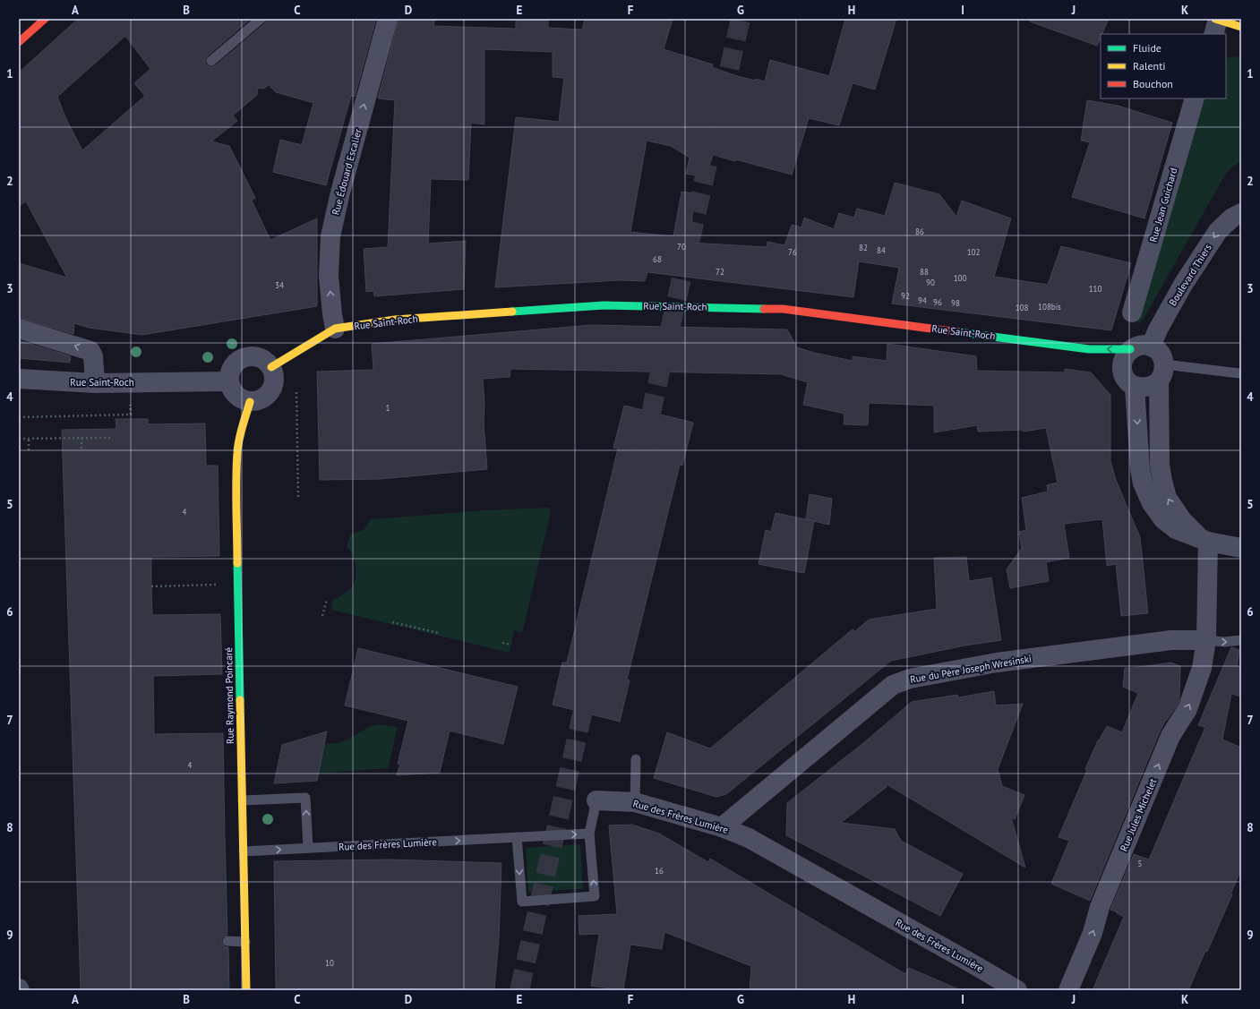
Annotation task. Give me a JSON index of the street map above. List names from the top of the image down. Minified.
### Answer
{"streets":{"street":["Rue Édouard Escalier","Rue Jean Guichard","Boulevard Thiers","Rue Saint-Roch","Rue du Père Joseph Wresinski","Rue Raymond Poincaré","Rue Jules Michelet","Rue des Frères Lumière"]},"crossings":[["Rue Édouard Escalier","Rue Saint-Roch"],["Boulevard Thiers","Rue Saint-Roch"],["Rue Saint-Roch","Rue Raymond Poincaré"],["Rue du Père Joseph Wresinski","Rue Jules Michelet"],["Rue du Père Joseph Wresinski","Rue des Frères Lumière"],["Rue Raymond Poincaré","Rue des Frères Lumière"]],"one_way":["Rue Édouard Escalier","Boulevard Thiers","Rue Jules Michelet","Rue des Frères Lumière"],"house_numbers":["86","70","82","84","76","102","68","72","88","100","90","34","110","92","94","96","98","108bis","108","1","4","4","5","16","10"],"legend":["Fluide","Ralenti","Bouchon"],"grid":{"columns":["A","B","C","D","E","F","G","H","I","J","K"],"rows":["1","2","3","4","5","6","7","8","9"]}}
